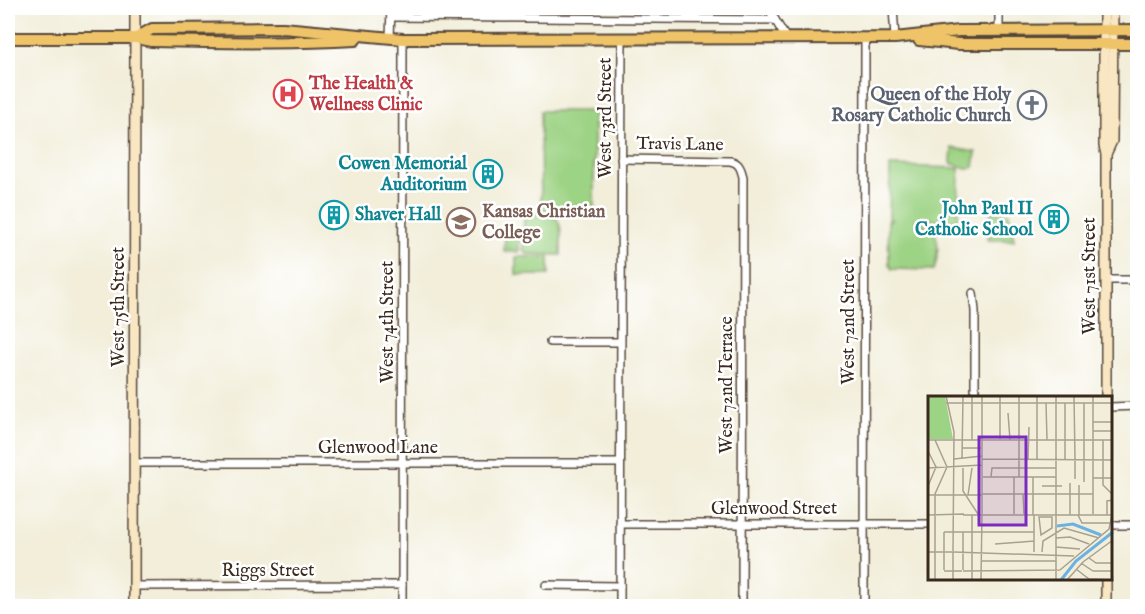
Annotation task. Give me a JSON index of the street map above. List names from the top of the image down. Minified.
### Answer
{"streets":{"main road":["West 71st Street","West 75th Street"],"street":["West 73rd Street","Travis Lane","West 74th Street","West 72nd Street","West 72nd Terrace","Glenwood Lane","Glenwood Street","Riggs Street"]},"crossings":[["West 73rd Street","Travis Lane"],["West 73rd Street","Glenwood Lane"],["West 73rd Street","Glenwood Street"],["Travis Lane","West 72nd Terrace"],["West 75th Street","Glenwood Lane"],["West 75th Street","Riggs Street"],["West 74th Street","Glenwood Lane"],["West 74th Street","Riggs Street"],["West 72nd Street","Glenwood Street"],["West 72nd Terrace","Glenwood Street"]],"places":{"hospital":["The Health & Wellness Clinic"],"church":["Queen of the Holy Rosary Catholic Church"],"building":["Cowen Memorial Auditorium","Shaver Hall","John Paul II Catholic School"],"school or university":["Kansas Christian College"]}}
